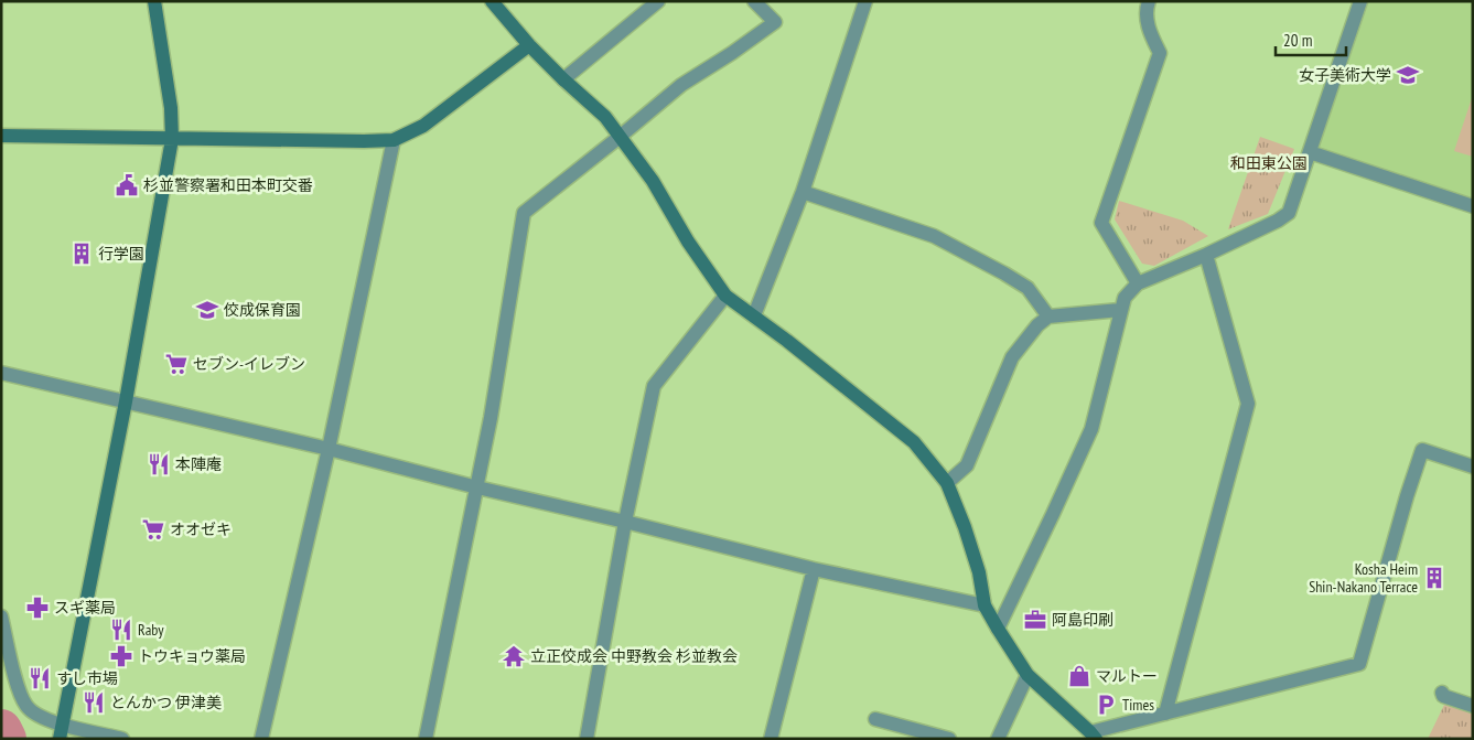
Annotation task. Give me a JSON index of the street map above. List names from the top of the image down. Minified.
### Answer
{"parks":["和田東公園"],"places":{"school or university":["女子美術大学","佼成保育園"],"public building":["杉並警察署和田本町交番"],"building":["行学園","Kosha Heim Shin-Nakano Terrace"],"supermarket":["セブン-イレブン","オオゼキ"],"restaurant":["本陣庵","Raby","すし市場","とんかつ 伊津美"],"pharmacy":["スギ薬局","トウキョウ薬局"],"office":["阿島印刷"],"temple":["立正佼成会 中野教会 杉並教会"],"shop":["マルトー"],"parking":["Times"]},"scale_bar":"20 m"}
